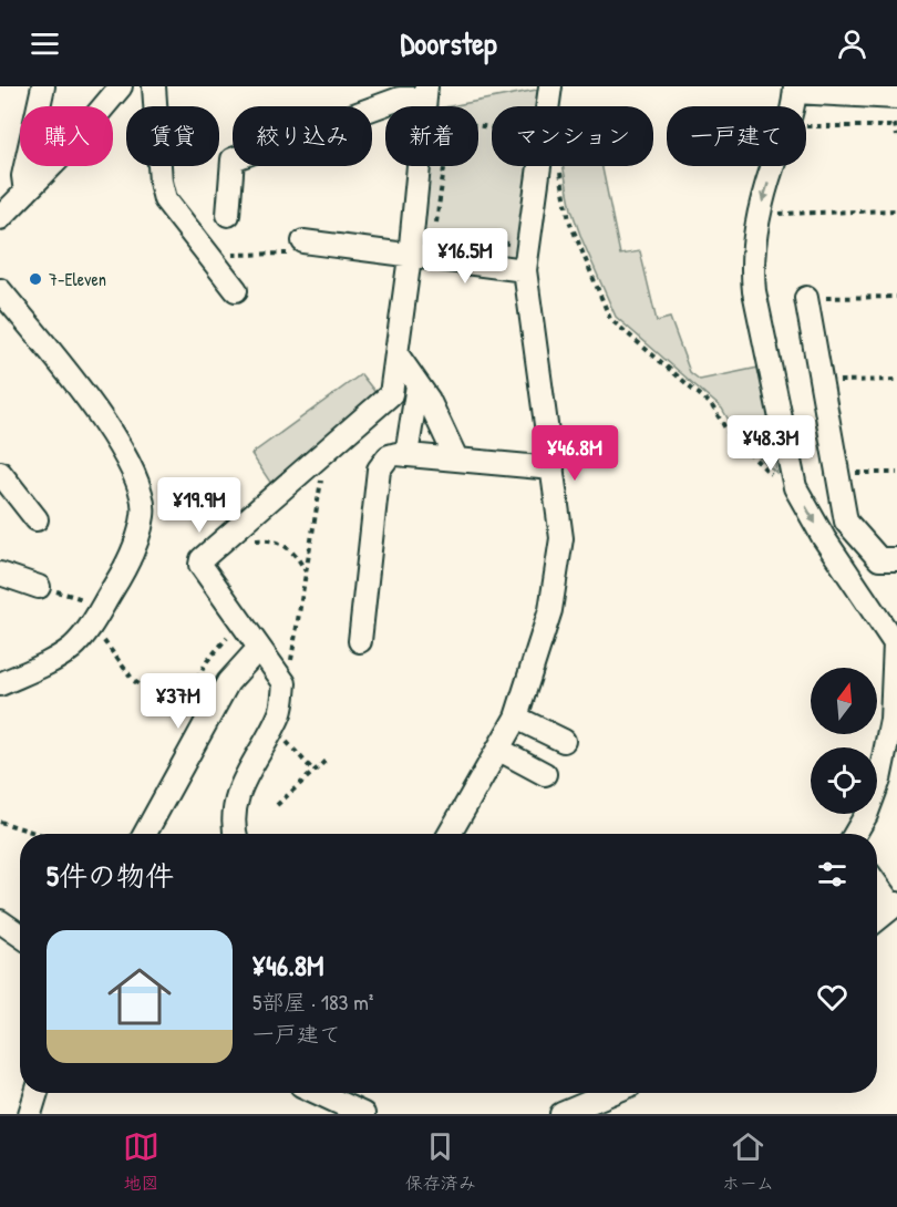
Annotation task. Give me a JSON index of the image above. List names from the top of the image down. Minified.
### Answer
{"places":["7-Eleven"],"north":"top","page":{"header":"Doorstep","chip":["購入","賃貸","絞り込み","新着","マンション","一戸建て"],"price":["¥16.5M","¥48.3M","¥46.8M","¥19.9M","¥37M"],"heading":"5件の物件","list":[{"name":"¥46.8M","note":"5部屋 · 183 m² · 一戸建て"}],"tabs":["地図","保存済み","ホーム"]}}
